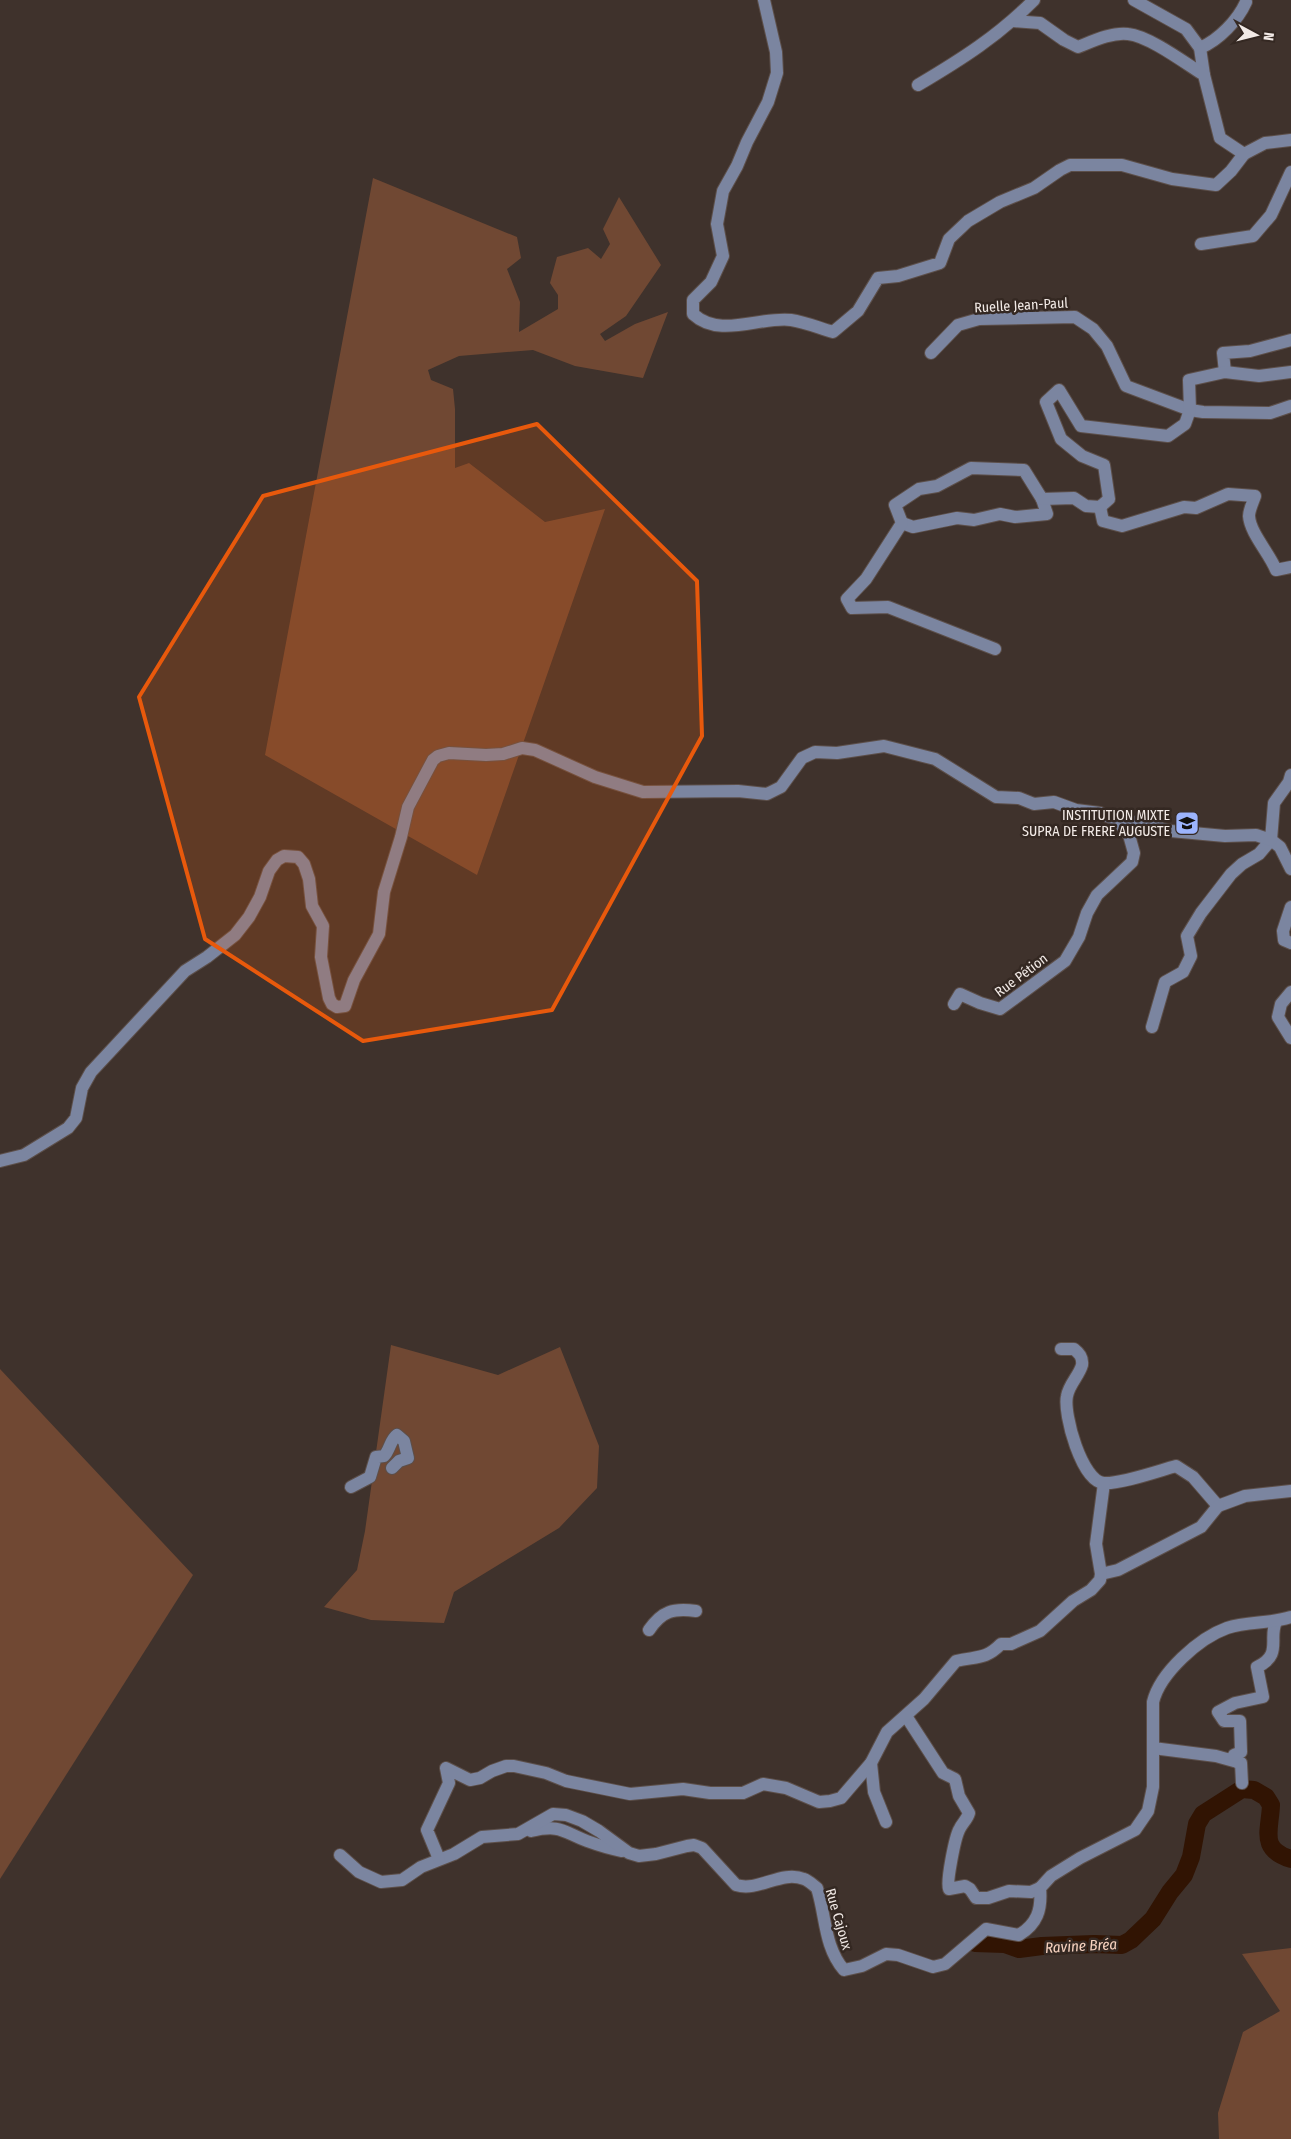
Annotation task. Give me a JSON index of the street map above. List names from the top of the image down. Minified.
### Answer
{"streets":{"street":["Ruelle Jean-Paul","Rue Pétion","Rue Cajoux"]},"water":["Ravine Bréa"],"places":{"school or university":["INSTITUTION MIXTE SUPRA DE FRERE AUGUSTE"]},"north":"right"}
